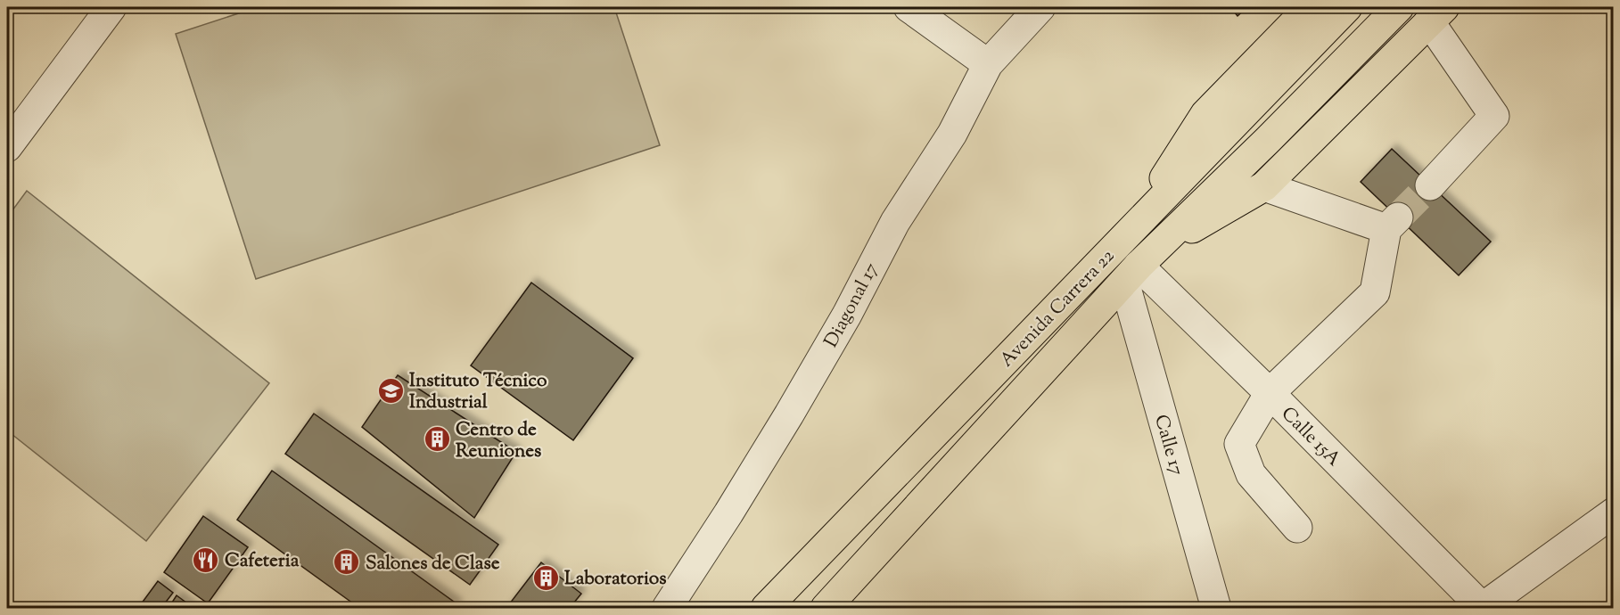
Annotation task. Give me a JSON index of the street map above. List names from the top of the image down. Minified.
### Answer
{"streets":{"main road":["Avenida Carrera 22"],"street":["Diagonal 17","Calle 15A","Calle 17"]},"crossings":[["Avenida Carrera 22","Calle 15A"],["Avenida Carrera 22","Calle 17"],["Calle 15A","Calle 17"]],"places":{"school or university":["Instituto Técnico Industrial"],"building":["Centro de Reuniones","Salones de Clase","Laboratorios"],"restaurant":["Cafeteria"]}}
